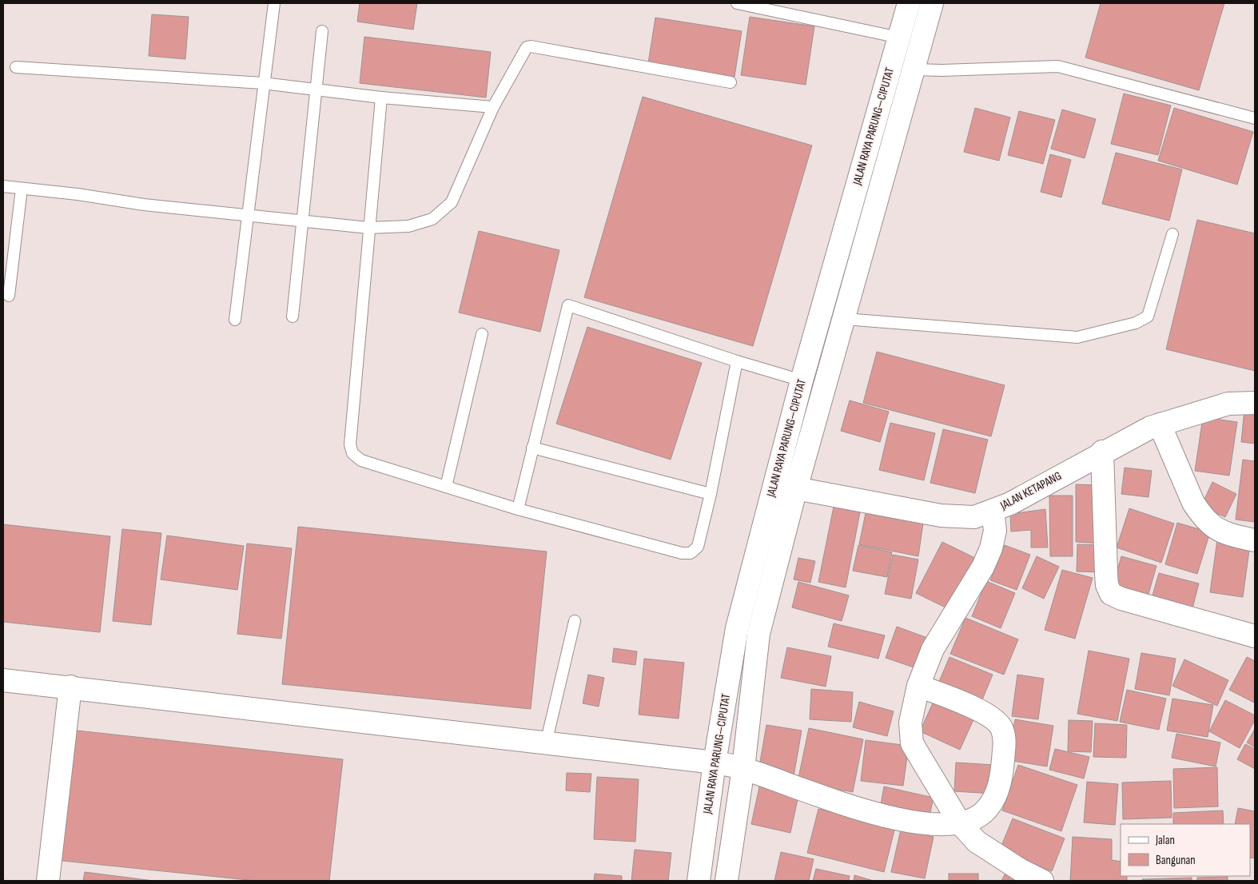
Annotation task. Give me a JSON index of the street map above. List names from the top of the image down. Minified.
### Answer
{"streets":{"main road":["JALAN RAYA PARUNG—CIPUTAT","JALAN KETAPANG"]},"crossings":[["JALAN RAYA PARUNG—CIPUTAT","JALAN KETAPANG"]],"legend":["Jalan","Bangunan"]}
